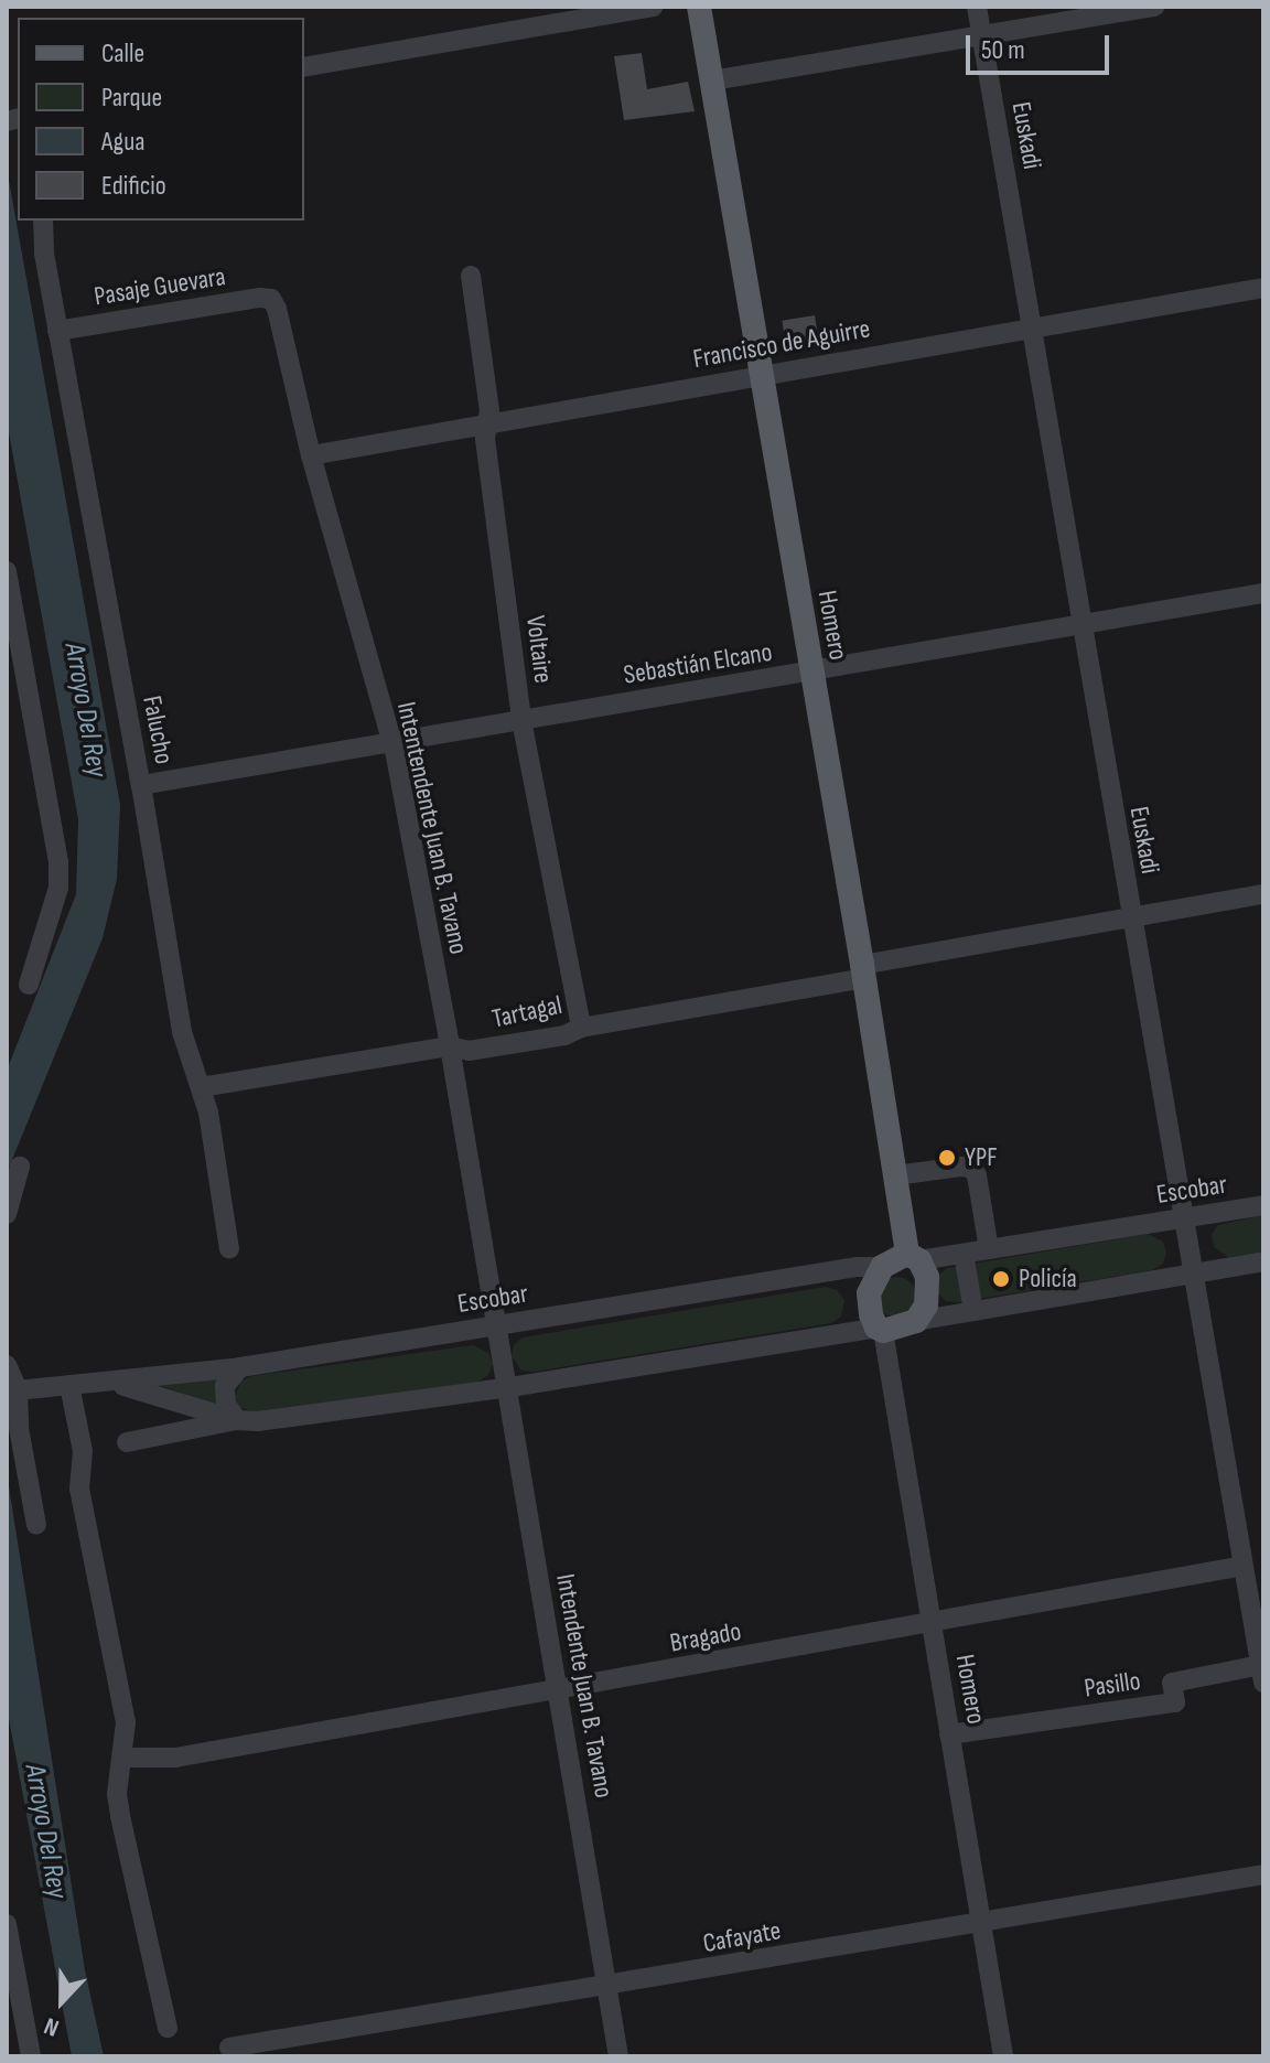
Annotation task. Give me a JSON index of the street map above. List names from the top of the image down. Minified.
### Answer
{"streets":{"main road":["Homero"],"street":["Euskadi","Pasaje Guevara","Francisco de Aguirre","Voltaire","Sebastián Elcano","Falucho","Intentendente Juan B. Tavano","Tartagal","Escobar","Bragado","Pasillo","Intendente Juan B. Tavano","Cafayate"]},"crossings":[["Euskadi","Francisco de Aguirre"],["Euskadi","Sebastián Elcano"],["Euskadi","Tartagal"],["Euskadi","Escobar"],["Euskadi","Bragado"],["Euskadi","Pasillo"],["Pasaje Guevara","Falucho"],["Pasaje Guevara","Intentendente Juan B. Tavano"],["Francisco de Aguirre","Homero"],["Francisco de Aguirre","Voltaire"],["Francisco de Aguirre","Intentendente Juan B. Tavano"],["Homero","Sebastián Elcano"],["Homero","Tartagal"],["Homero","Escobar"],["Homero","Bragado"],["Homero","Pasillo"],["Homero","Cafayate"],["Voltaire","Sebastián Elcano"],["Voltaire","Tartagal"],["Sebastián Elcano","Falucho"],["Sebastián Elcano","Intentendente Juan B. Tavano"],["Falucho","Tartagal"],["Intentendente Juan B. Tavano","Tartagal"],["Intentendente Juan B. Tavano","Escobar"],["Intentendente Juan B. Tavano","Intendente Juan B. Tavano"],["Escobar","Intendente Juan B. Tavano"],["Bragado","Intendente Juan B. Tavano"],["Intendente Juan B. Tavano","Cafayate"]],"water":["Arroyo Del Rey"],"places":["YPF","Policía"],"legend":["Calle","Parque","Agua","Edificio"],"scale_bar":"50 m","north":"bottom"}
